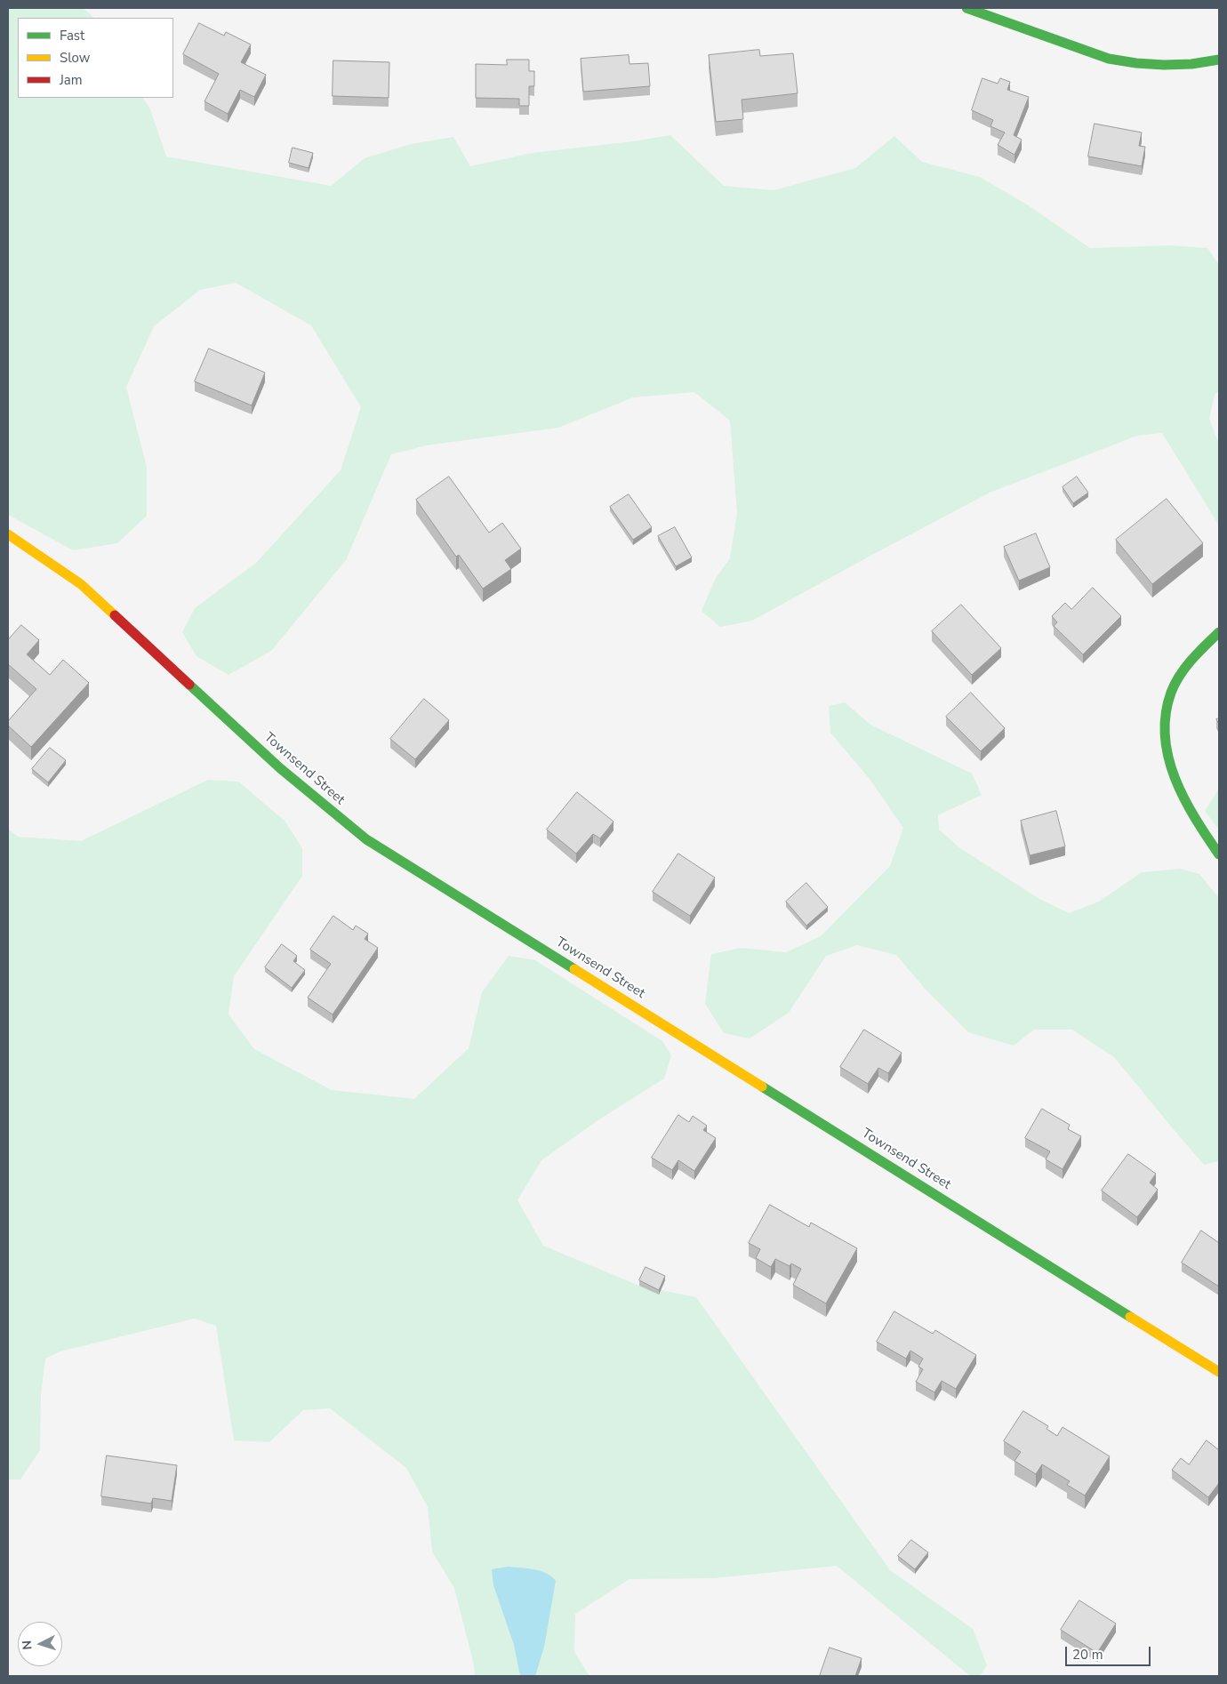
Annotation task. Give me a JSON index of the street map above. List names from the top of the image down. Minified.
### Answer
{"streets":{"street":["Townsend Street"]},"legend":["Fast","Slow","Jam"],"scale_bar":"20 m","north":"left"}
